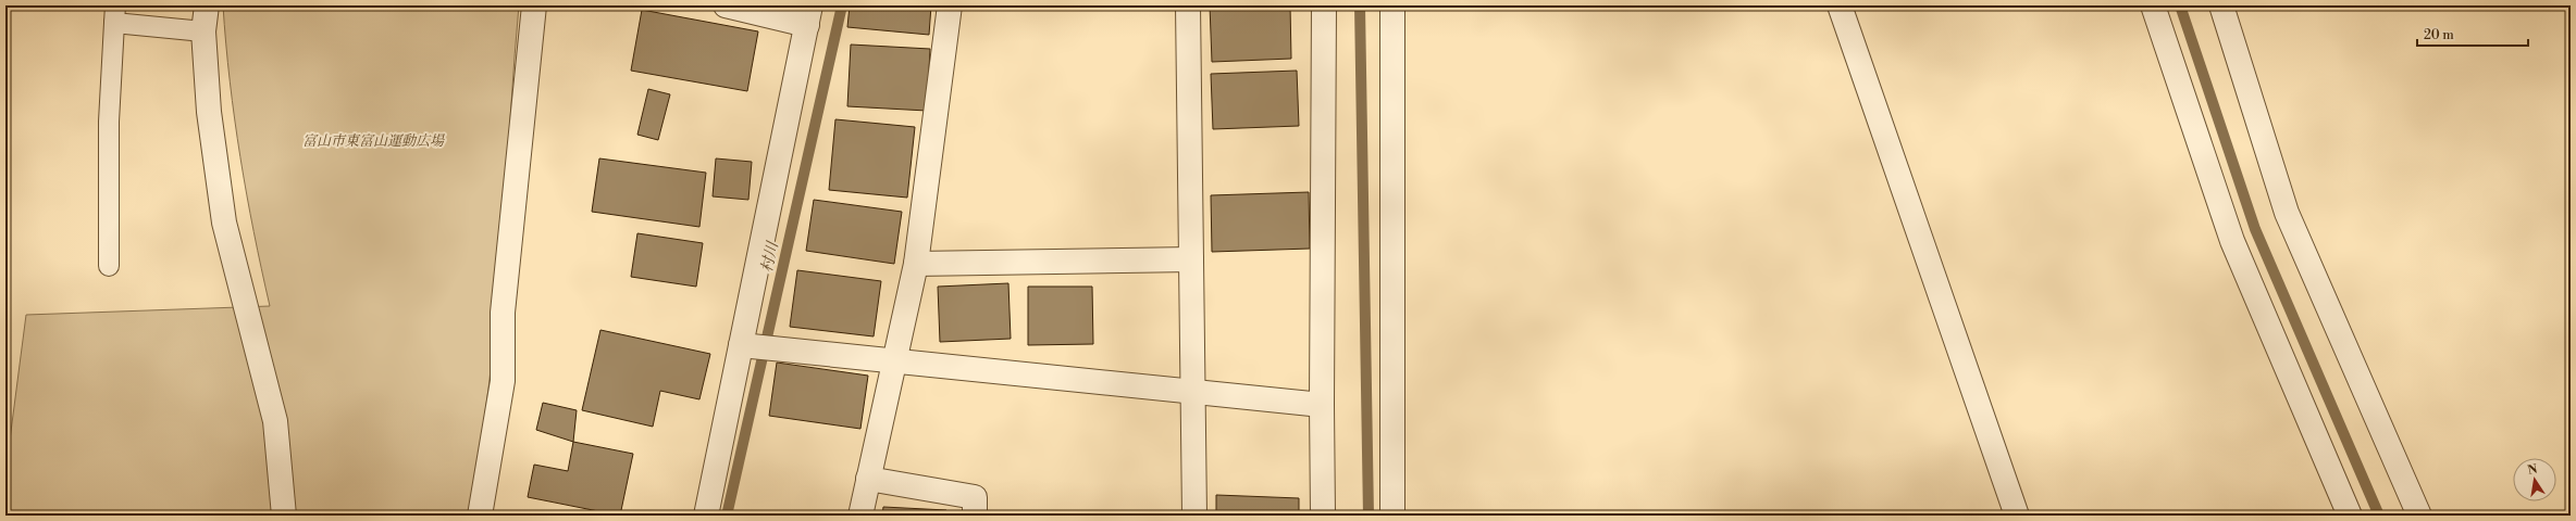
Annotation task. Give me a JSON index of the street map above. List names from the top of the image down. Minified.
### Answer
{"water":["村川"],"parks":["富山市東富山運動広場"],"scale_bar":"20 m","north":"top"}
